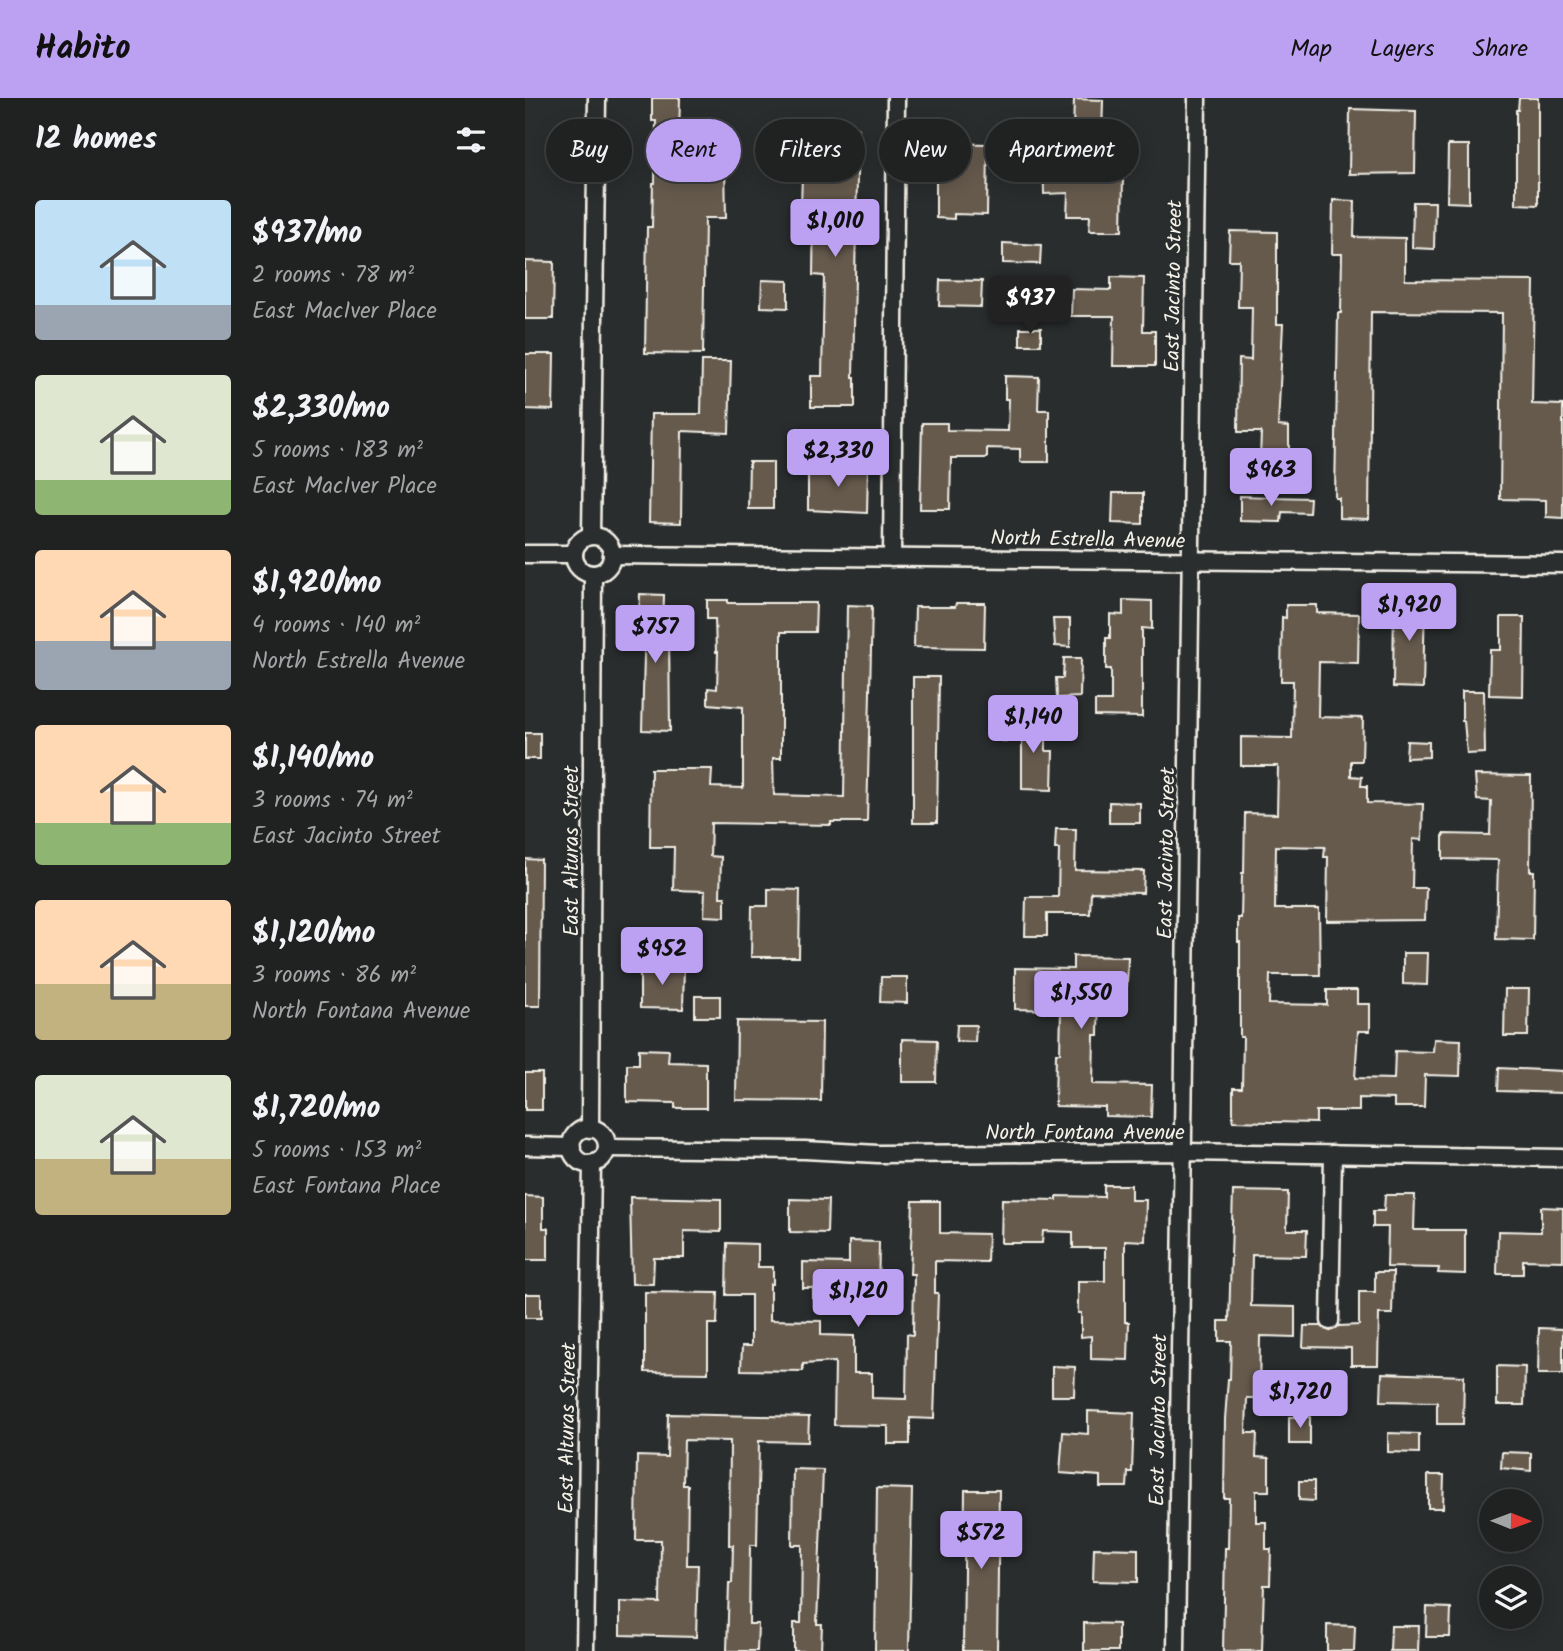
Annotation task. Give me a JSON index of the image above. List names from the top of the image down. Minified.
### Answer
{"streets":{"street":["East Jacinto Street","North Estrella Avenue","East Alturas Street","North Fontana Avenue"]},"crossings":[["East Jacinto Street","North Estrella Avenue"],["East Jacinto Street","North Fontana Avenue"],["North Estrella Avenue","East Alturas Street"],["East Alturas Street","North Fontana Avenue"]],"north":"right","page":{"header":"Habito","nav":["Map","Layers","Share"],"heading":"12 homes","chip":["Buy","Rent","Filters","New","Apartment"],"list":[{"name":"$937/mo","note":"2 rooms · 78 m² · East MacIver Place"},{"name":"$2,330/mo","note":"5 rooms · 183 m² · East MacIver Place"},{"name":"$1,920/mo","note":"4 rooms · 140 m² · North Estrella Avenue"},{"name":"$1,140/mo","note":"3 rooms · 74 m² · East Jacinto Street"},{"name":"$1,120/mo","note":"3 rooms · 86 m² · North Fontana Avenue"},{"name":"$1,720/mo","note":"5 rooms · 153 m² · East Fontana Place"}],"price":["$1,010","$937","$2,330","$963","$1,920","$757","$1,140","$952","$1,550","$1,120","$1,720","$572"]}}
